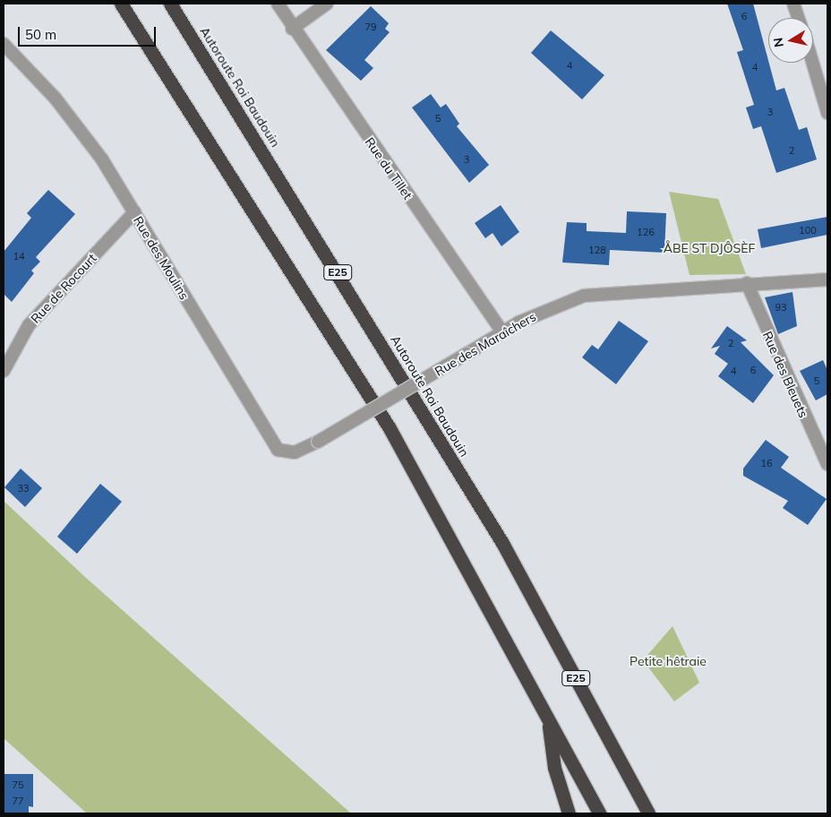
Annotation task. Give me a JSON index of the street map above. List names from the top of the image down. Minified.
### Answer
{"streets":{"highway":["Autoroute Roi Baudouin","E25"],"street":["Rue du Tillet","Rue des Moulins","Rue de Rocourt","Rue des Maraîchers","Rue des Bleuets"]},"crossings":[["Rue du Tillet","Rue des Maraîchers"],["Rue des Moulins","Rue de Rocourt"],["Rue des Moulins","Rue des Maraîchers"],["Rue des Maraîchers","Rue des Bleuets"]],"parks":["ÅBE ST DJÔSÈF","Petite hêtraie"],"house_numbers":["6","79","4","4","3","5","2","3","100","126","128","14","93","2","6","4","5","16","33","75","77"],"scale_bar":"50 m","north":"left"}
